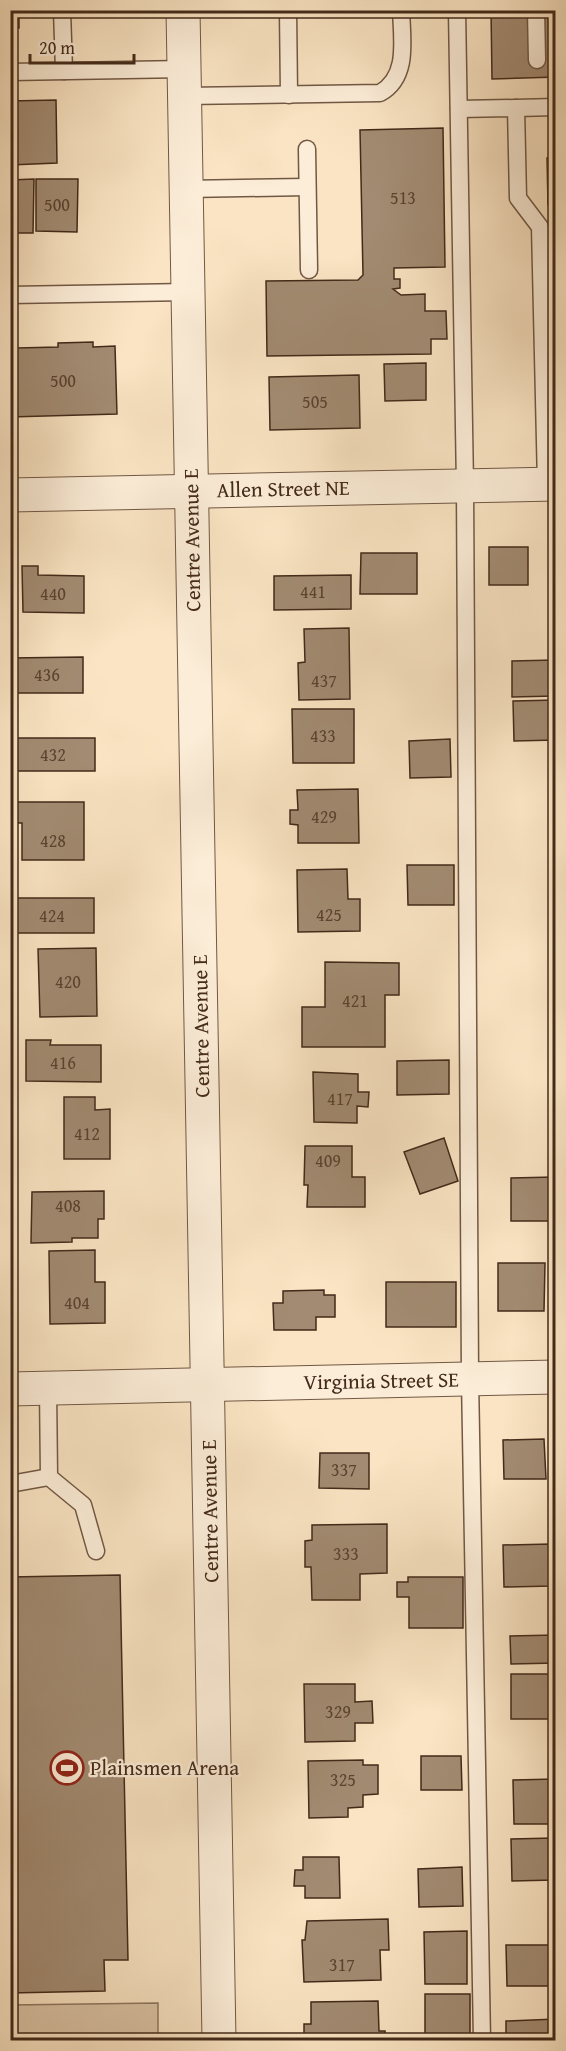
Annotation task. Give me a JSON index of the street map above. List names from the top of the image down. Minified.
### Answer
{"streets":{"street":["Allen Street NE","Centre Avenue E","Virginia Street SE"]},"crossings":[["Allen Street NE","Centre Avenue E"],["Centre Avenue E","Virginia Street SE"]],"places":{"sports":["Plainsmen Arena"]},"house_numbers":["513","500","500","505","441","440","436","437","433","432","429","428","425","424","420","421","416","417","412","409","408","404","337","333","329","325","317"],"scale_bar":"20 m"}
